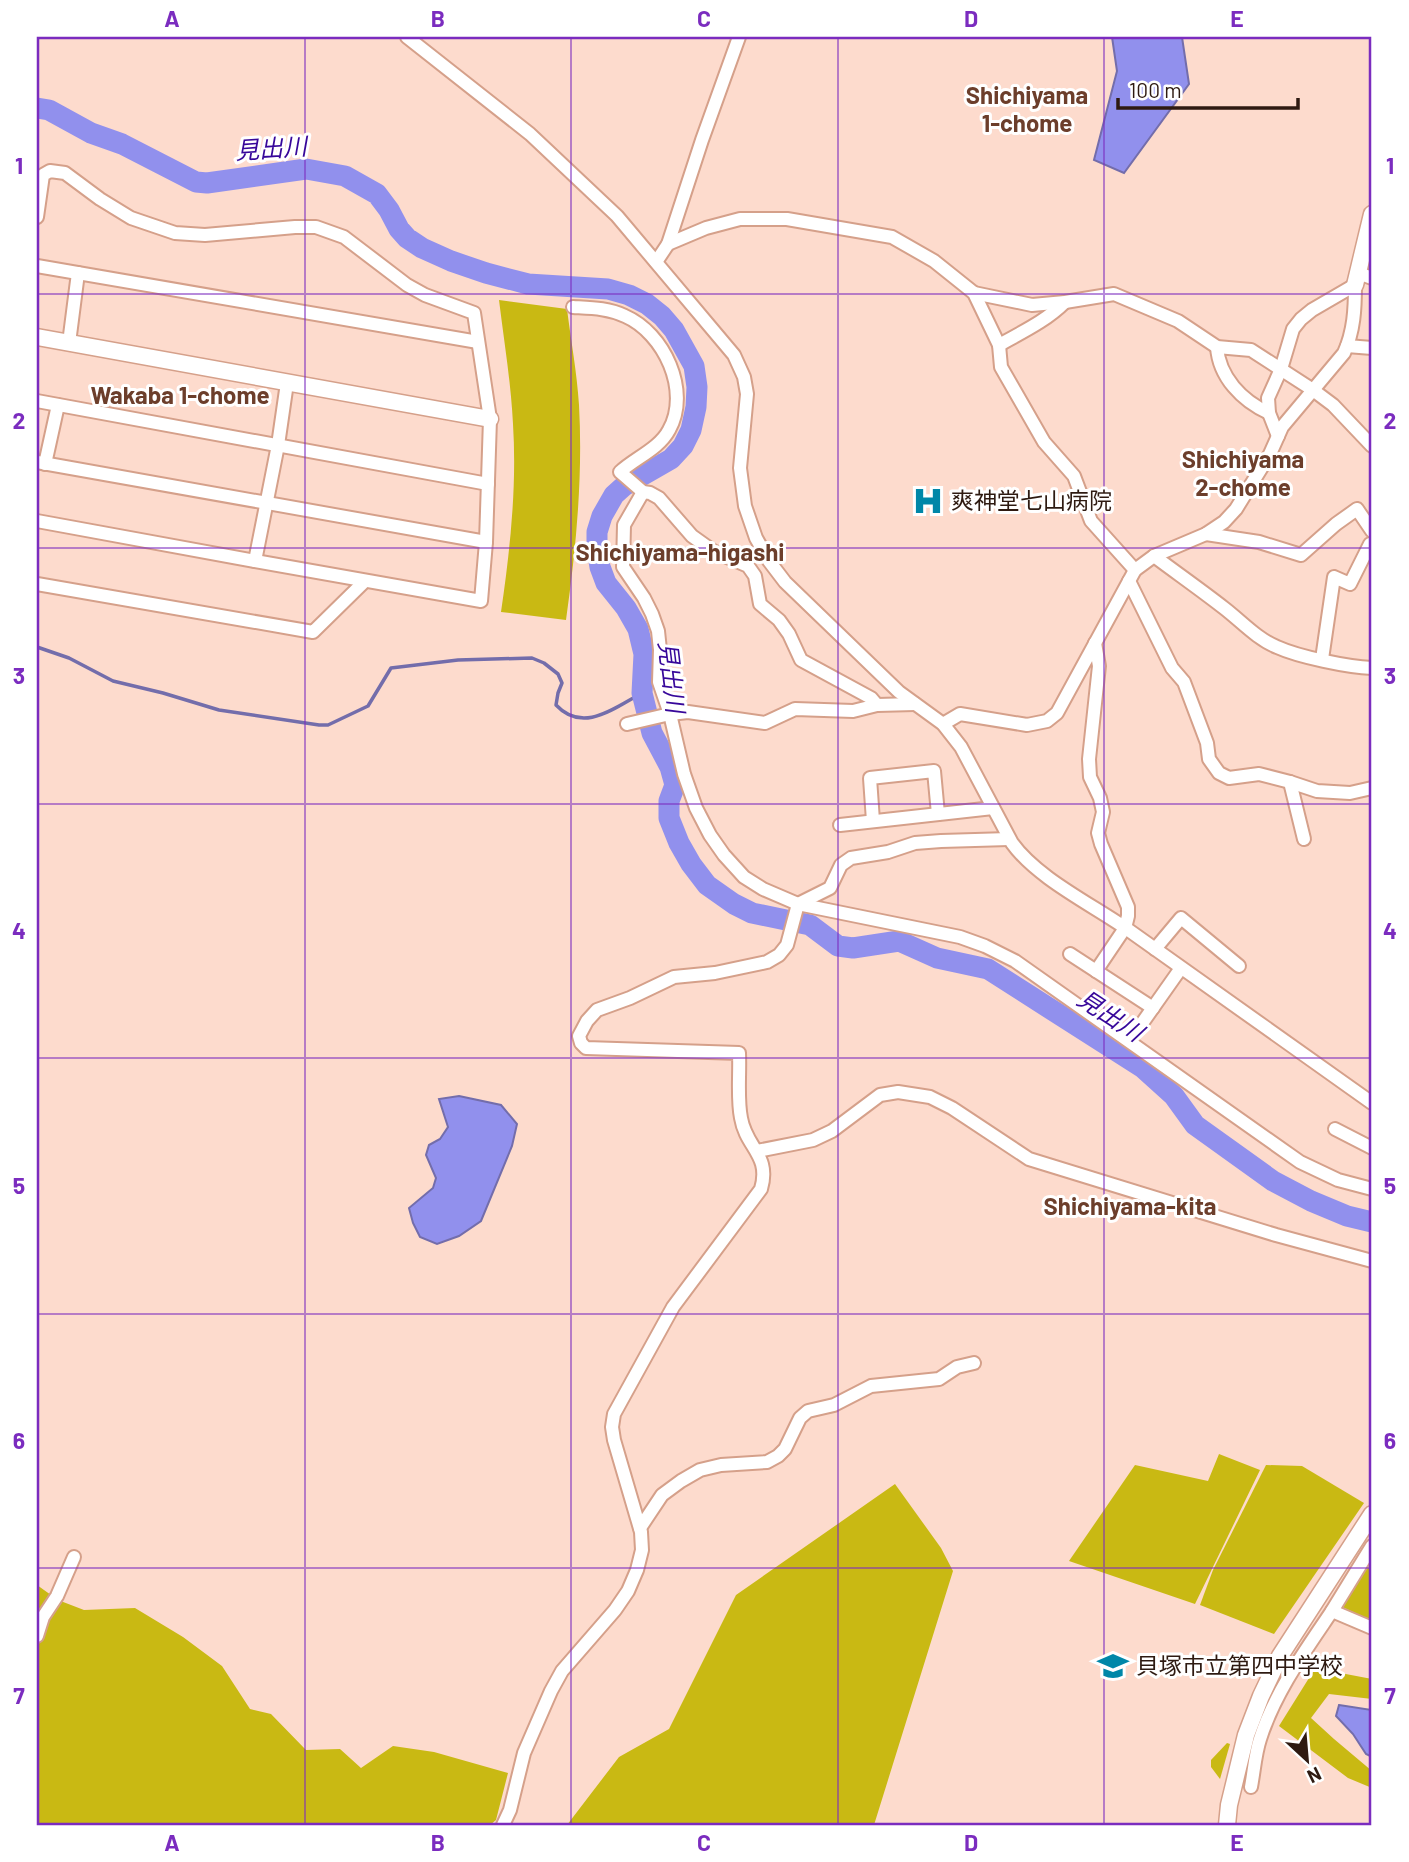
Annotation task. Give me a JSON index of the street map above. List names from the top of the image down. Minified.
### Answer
{"districts":["Shichiyama 1-chome","Wakaba 1-chome","Shichiyama 2-chome","Shichiyama-higashi","Shichiyama-kita"],"water":["見出川"],"places":{"hospital":["爽神堂七山病院"],"school or university":["貝塚市立第四中学校"]},"scale_bar":"100 m","north":"bottom right","grid":{"columns":["A","B","C","D","E"],"rows":["1","2","3","4","5","6","7"]}}
